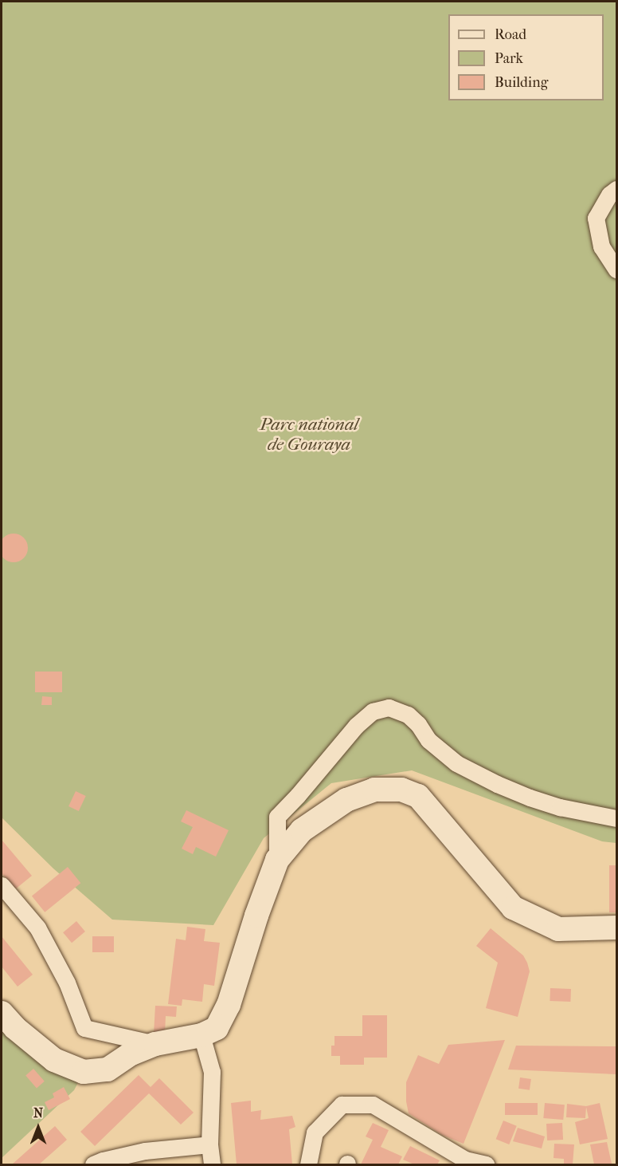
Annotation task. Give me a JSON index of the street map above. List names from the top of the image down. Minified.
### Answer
{"parks":["Parc national de Gouraya"],"legend":["Road","Park","Building"],"north":"top"}
